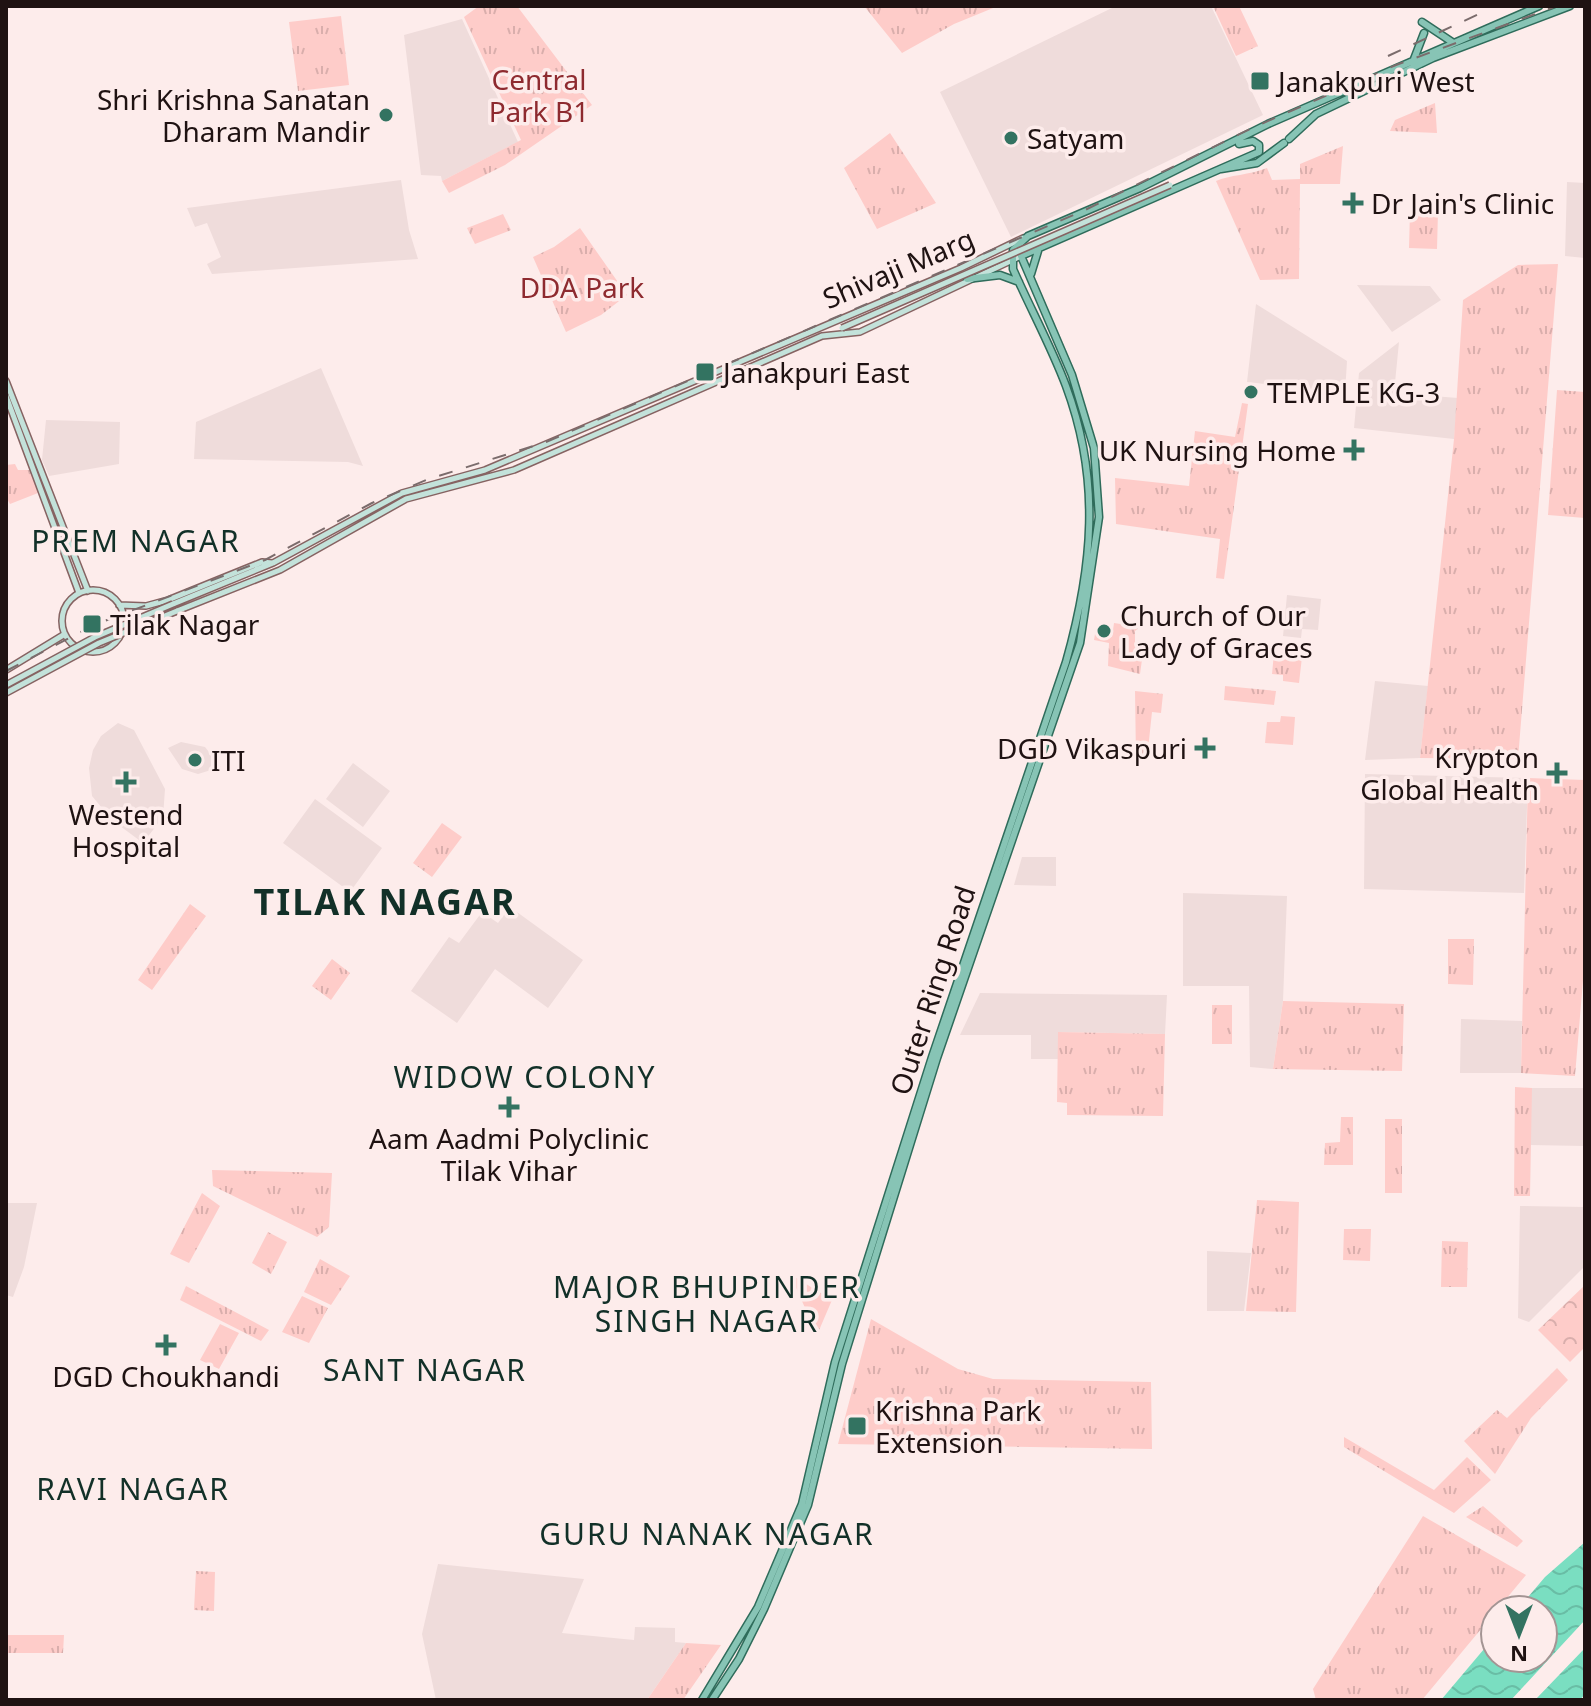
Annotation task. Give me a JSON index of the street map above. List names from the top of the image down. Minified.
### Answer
{"streets":{"main road":["Shivaji Marg","Outer Ring Road"]},"crossings":[["Shivaji Marg","Outer Ring Road"]],"districts":["PREM NAGAR","TILAK NAGAR","WIDOW COLONY","MAJOR BHUPINDER SINGH NAGAR","SANT NAGAR","RAVI NAGAR","GURU NANAK NAGAR"],"parks":["Central Park B1","DDA Park"],"places":{"transit":["Janakpuri West","Janakpuri East","Tilak Nagar","Krishna Park Extension"],"other":["Shri Krishna Sanatan Dharam Mandir","Satyam","TEMPLE KG-3","Church of Our Lady of Graces","ITI"],"health":["Dr Jain's Clinic","UK Nursing Home","DGD Vikaspuri","Krypton Global Health","Westend Hospital","Aam Aadmi Polyclinic Tilak Vihar","DGD Choukhandi"]},"north":"bottom"}
